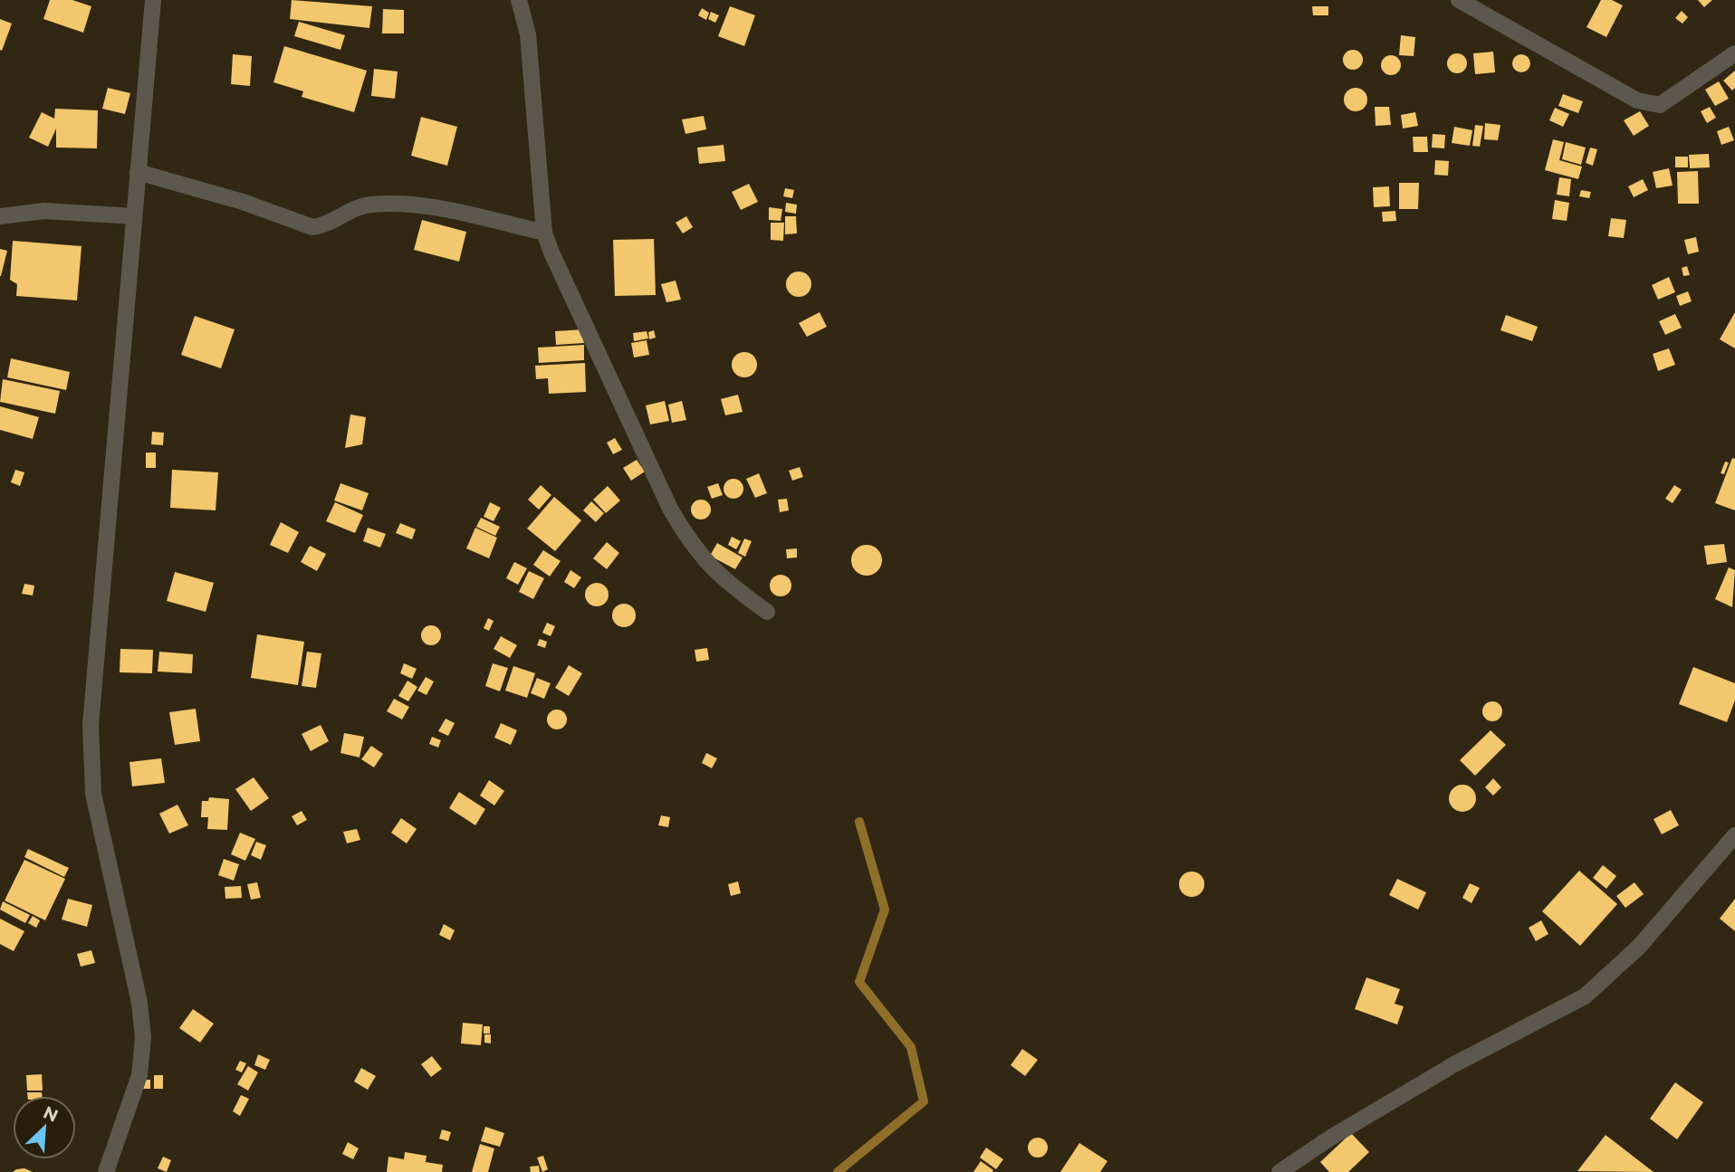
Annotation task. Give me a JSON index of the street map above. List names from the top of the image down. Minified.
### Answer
{"north":"top right"}
